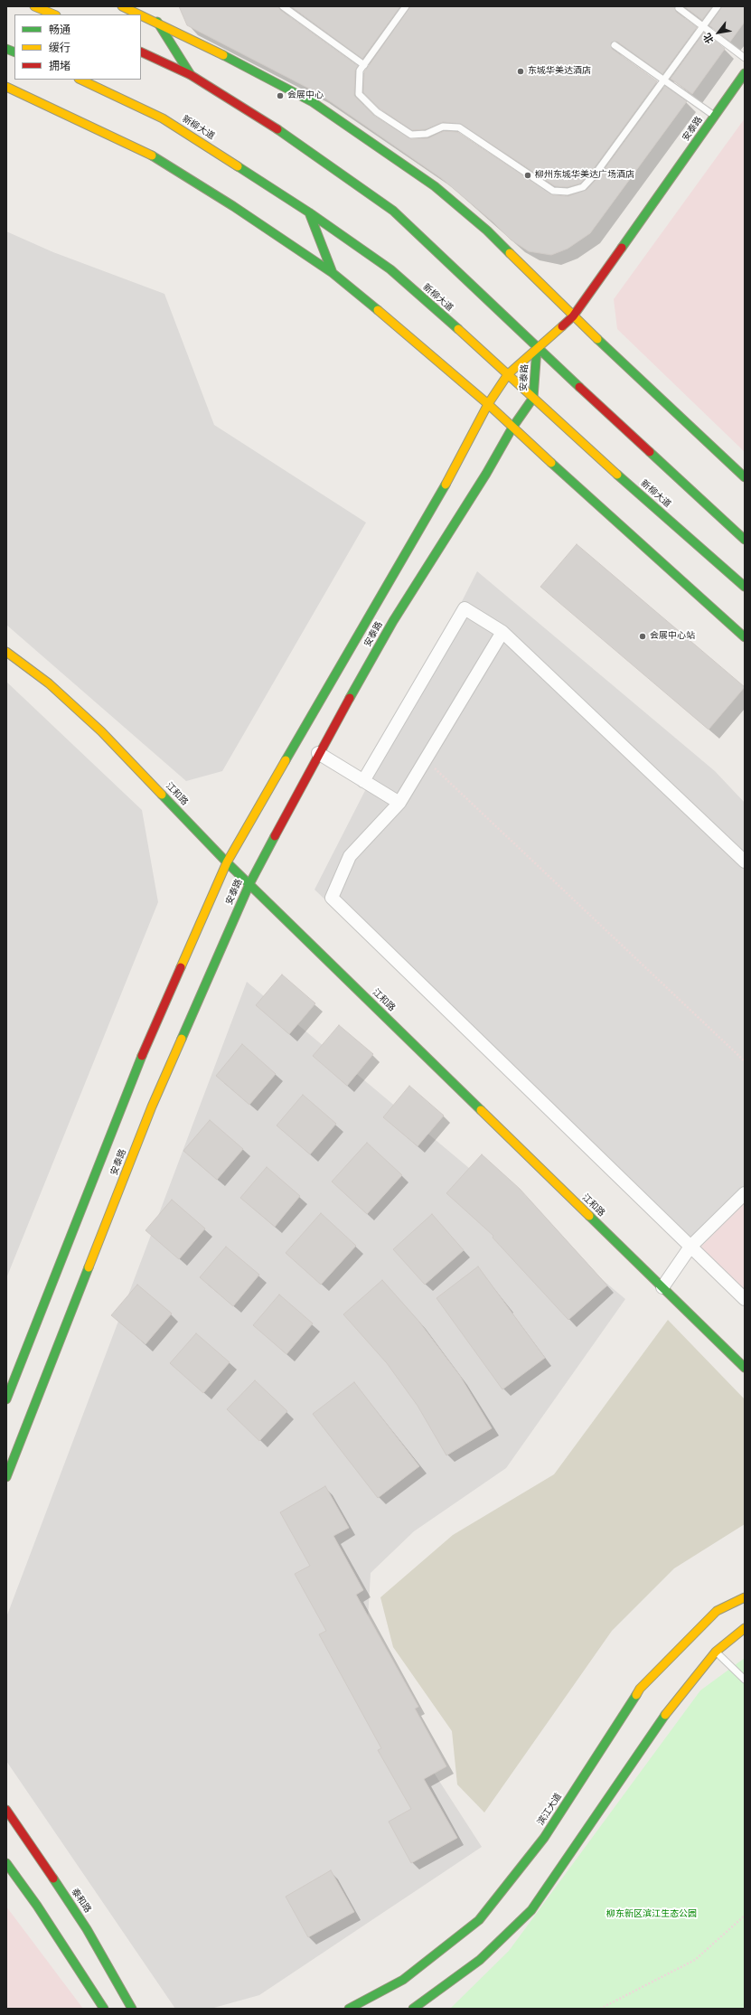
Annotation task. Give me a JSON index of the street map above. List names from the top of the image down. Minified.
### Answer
{"streets":{"main road":["新柳大道","安泰路","江和路","滨江大道","泰和路"]},"crossings":[["新柳大道","安泰路"],["安泰路","江和路"]],"parks":["柳东新区滨江生态公园"],"places":["东城华美达酒店","会展中心","柳州东城华美达广场酒店","会展中心站"],"legend":["畅通","缓行","拥堵"],"north":"bottom left"}
